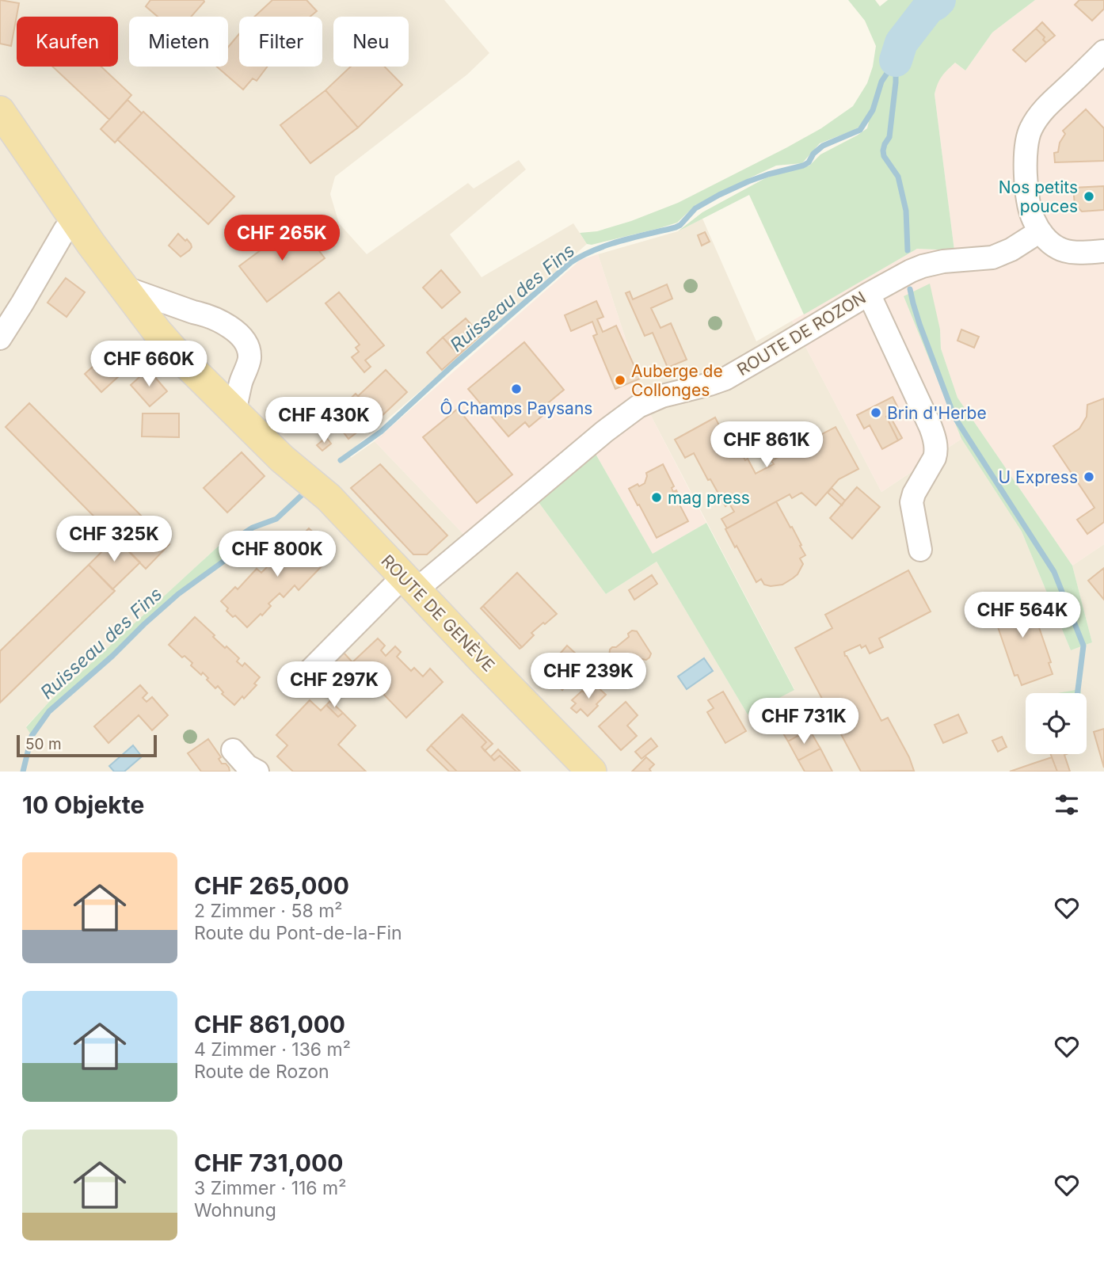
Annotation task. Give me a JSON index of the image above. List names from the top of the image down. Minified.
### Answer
{"streets":{"main road":["ROUTE DE GENÈVE"],"street":["ROUTE DE ROZON"]},"crossings":[["ROUTE DE ROZON","ROUTE DE GENÈVE"]],"water":["Ruisseau des Fins"],"places":["Nos petits pouces","Auberge de Collonges","Ô Champs Paysans","Brin d'Herbe","U Express","mag press"],"scale_bar":"50 m","page":{"chip":["Kaufen","Mieten","Filter","Neu"],"price":["CHF 265K","CHF 660K","CHF 430K","CHF 861K","CHF 325K","CHF 800K","CHF 564K","CHF 239K","CHF 297K","CHF 731K"],"scale":"50 m","heading":"10 Objekte","list":[{"name":"CHF 265,000","note":"2 Zimmer · 58 m² · Route du Pont-de-la-Fin"},{"name":"CHF 861,000","note":"4 Zimmer · 136 m² · Route de Rozon"},{"name":"CHF 731,000","note":"3 Zimmer · 116 m² · Wohnung"}]}}
